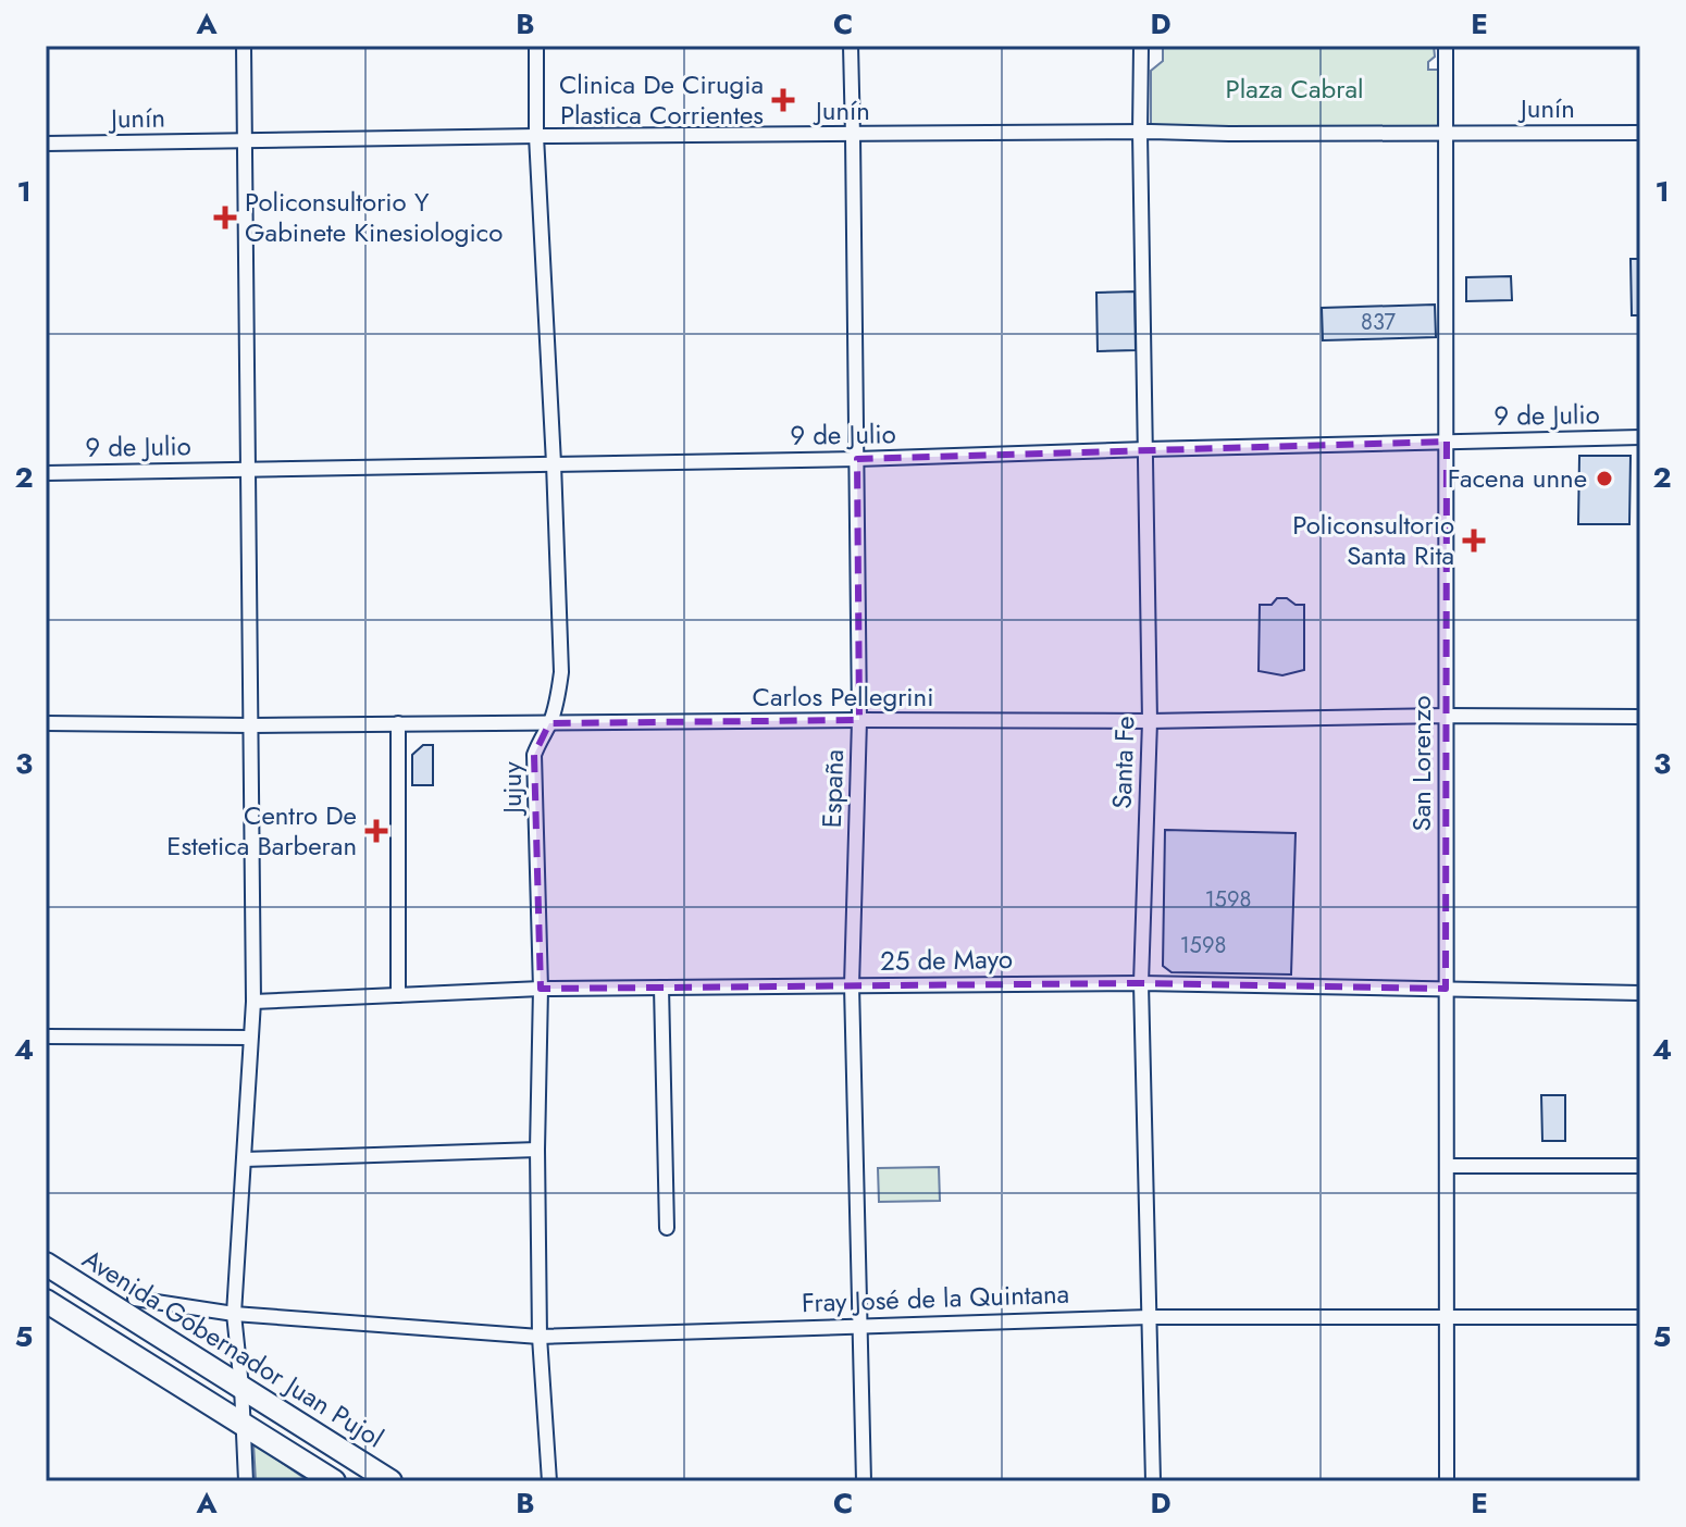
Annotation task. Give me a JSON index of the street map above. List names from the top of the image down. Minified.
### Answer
{"streets":{"main road":["Avenida Gobernador Juan Pujol"],"street":["Junín","9 de Julio","Carlos Pellegrini","Santa Fe","San Lorenzo","Jujuy","España","25 de Mayo","Fray José de la Quintana"]},"crossings":[["Junín","Santa Fe"],["Junín","San Lorenzo"],["Junín","Jujuy"],["Junín","España"],["9 de Julio","Santa Fe"],["9 de Julio","San Lorenzo"],["9 de Julio","Jujuy"],["9 de Julio","España"],["Carlos Pellegrini","Santa Fe"],["Carlos Pellegrini","San Lorenzo"],["Carlos Pellegrini","Jujuy"],["Carlos Pellegrini","España"],["Santa Fe","25 de Mayo"],["Santa Fe","Fray José de la Quintana"],["San Lorenzo","25 de Mayo"],["San Lorenzo","Fray José de la Quintana"],["Jujuy","25 de Mayo"],["Jujuy","Fray José de la Quintana"],["España","25 de Mayo"],["España","Fray José de la Quintana"]],"parks":["Plaza Cabral"],"places":{"health":["Clinica De Cirugia Plastica Corrientes","Policonsultorio Y Gabinete Kinesiologico","Policonsultorio Santa Rita","Centro De Estetica Barberan"],"other":["Facena unne"]},"house_numbers":["837","1598","1598"],"grid":{"columns":["A","B","C","D","E"],"rows":["1","2","3","4","5"]}}
